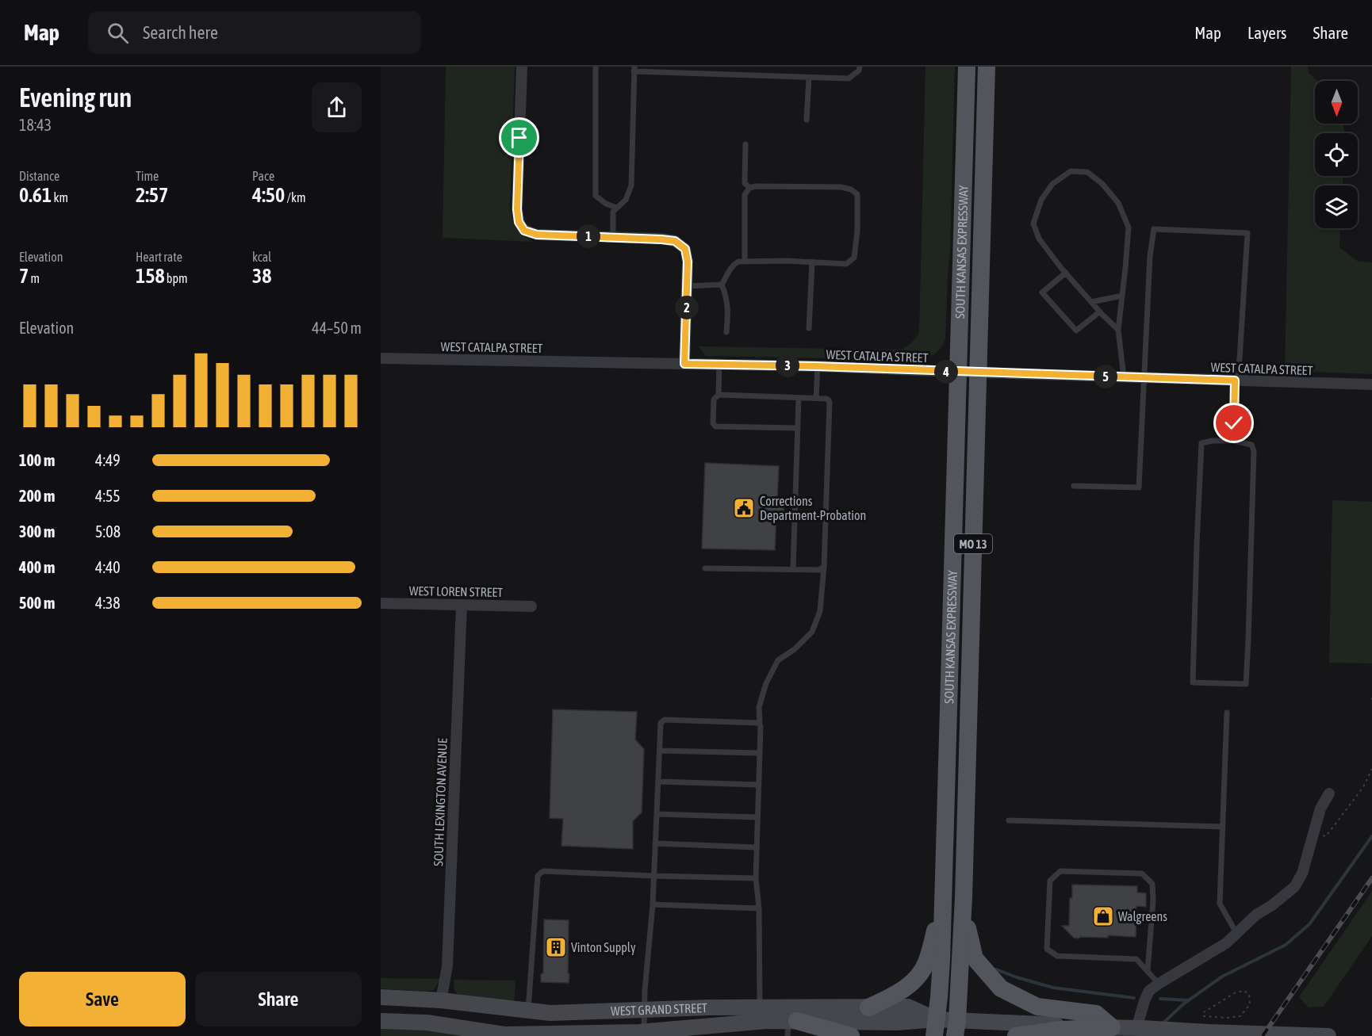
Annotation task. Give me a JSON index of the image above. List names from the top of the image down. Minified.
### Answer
{"streets":{"main road":["SOUTH KANSAS EXPRESSWAY","MO 13","WEST GRAND STREET"],"street":["WEST CATALPA STREET","WEST LOREN STREET","SOUTH LEXINGTON AVENUE"]},"crossings":[["SOUTH KANSAS EXPRESSWAY","WEST CATALPA STREET"],["SOUTH KANSAS EXPRESSWAY","WEST GRAND STREET"],["WEST LOREN STREET","SOUTH LEXINGTON AVENUE"],["SOUTH LEXINGTON AVENUE","WEST GRAND STREET"]],"places":{"public building":["Corrections Department-Probation"],"shop":["Walgreens"],"building":["Vinton Supply"]},"north":"bottom","page":{"header":"Map","search":"Search here","nav":["Map","Layers","Share"],"heading":["Evening run","18:43"],"stats":[["Distance","0.61 km"],["Time","2:57"],["Pace","4:50 /km"],["Elevation","7 m"],["Heart rate","158 bpm"],["kcal","38"]],"pins":["1","2","3","4","5"],"chart":["Elevation","44–50 m"],"list":[{"name":"100 m","note":"4:49"},{"name":"200 m","note":"4:55"},{"name":"300 m","note":"5:08"},{"name":"400 m","note":"4:40"},{"name":"500 m","note":"4:38"}],"buttons":["Save","Share"]}}
